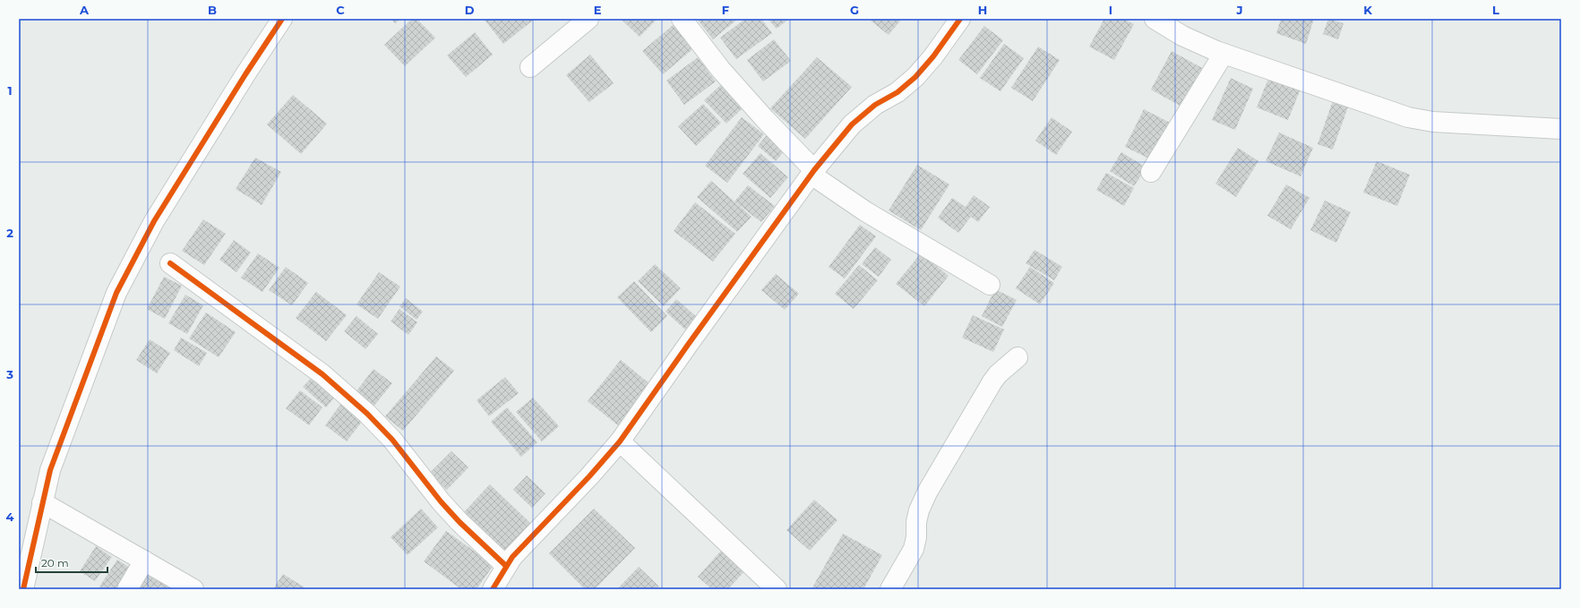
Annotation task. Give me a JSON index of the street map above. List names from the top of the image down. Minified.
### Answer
{"scale_bar":"20 m","grid":{"columns":["A","B","C","D","E","F","G","H","I","J","K","L"],"rows":["1","2","3","4"]}}
